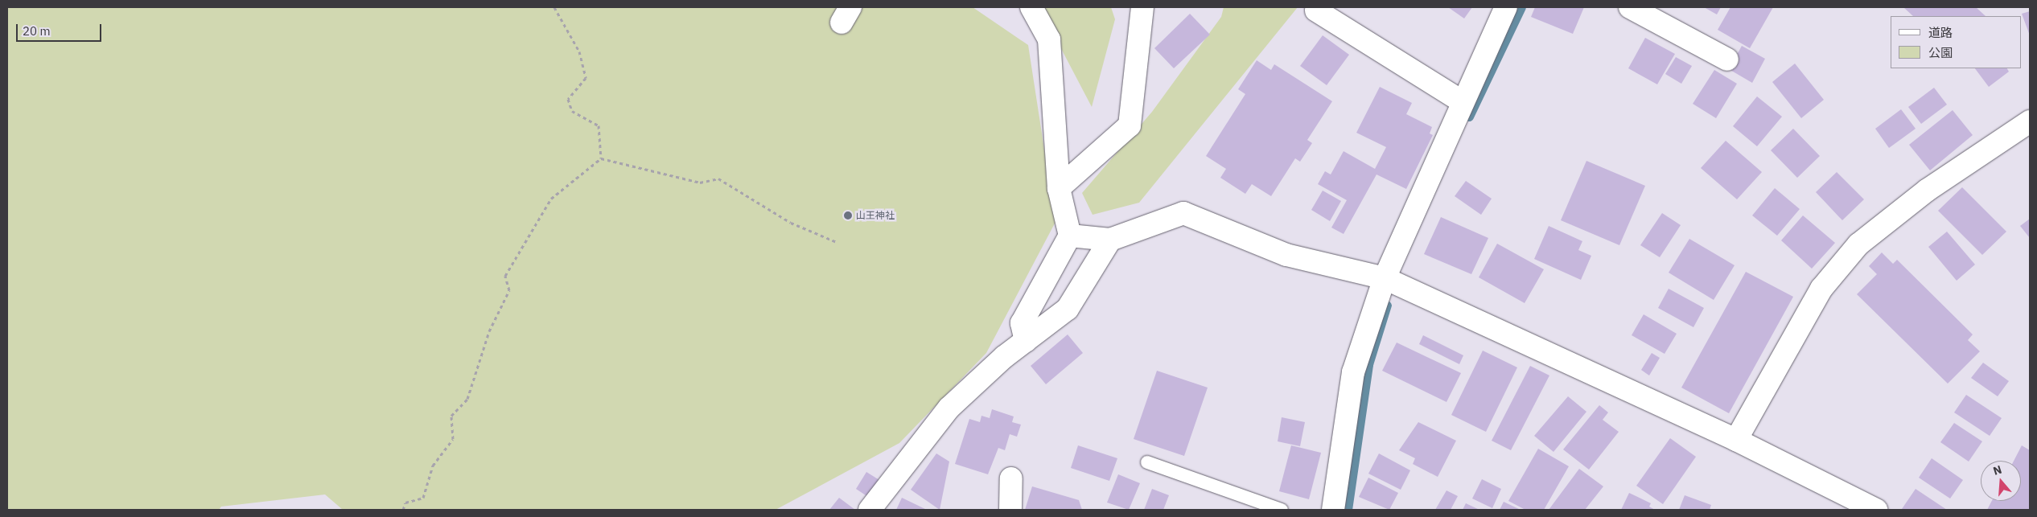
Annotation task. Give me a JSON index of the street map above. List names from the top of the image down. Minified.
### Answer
{"places":["山王神社"],"legend":["道路","公園"],"scale_bar":"20 m","north":"top"}
